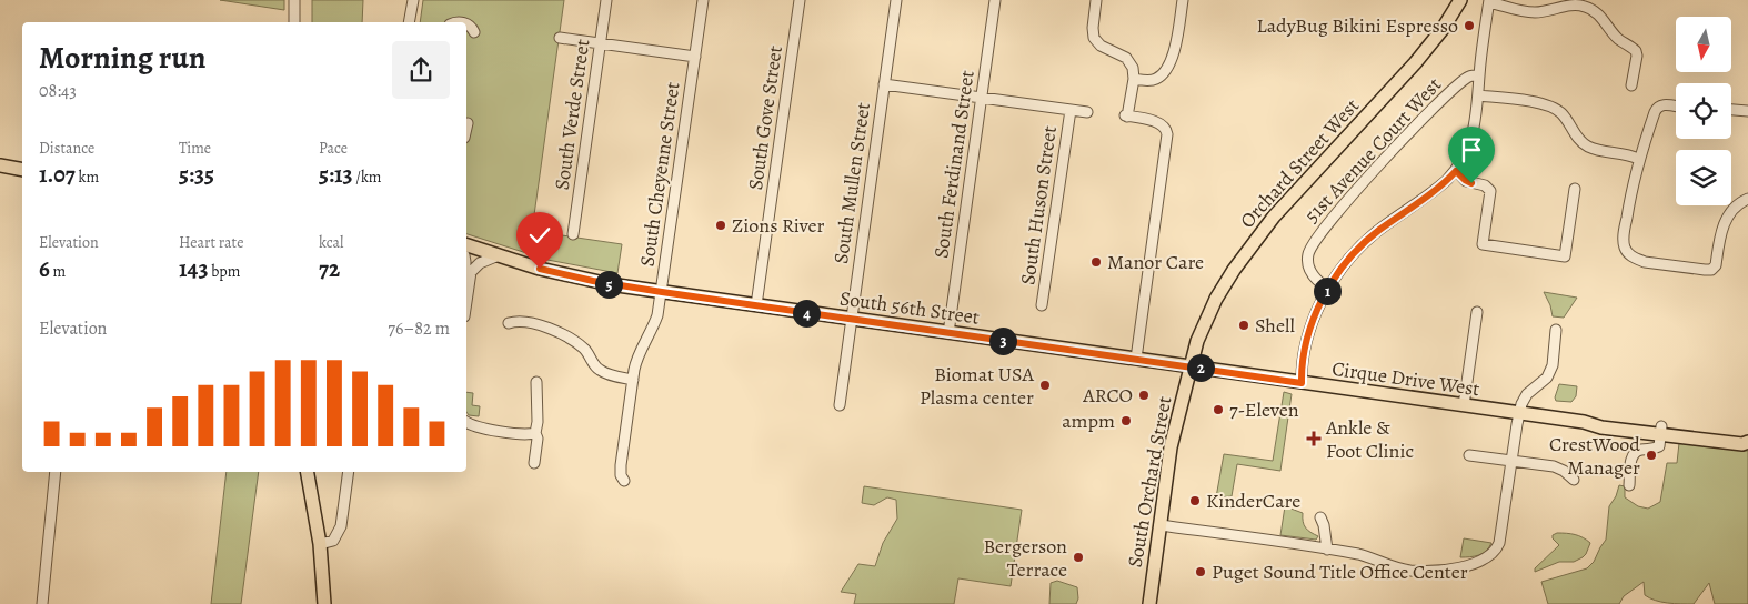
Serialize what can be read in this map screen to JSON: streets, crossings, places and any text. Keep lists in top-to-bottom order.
{
  "streets": {
    "main road": [
      "Orchard Street West",
      "South 56th Street",
      "Cirque Drive West",
      "South Orchard Street"
    ],
    "street": [
      "South Verde Street",
      "South Gove Street",
      "51st Avenue Court West",
      "South Ferdinand Street",
      "South Cheyenne Street",
      "South Mullen Street",
      "South Huson Street"
    ]
  },
  "crossings": [
    ["South Gove Street", "South 56th Street"],
    ["Orchard Street West", "South 56th Street"],
    ["Orchard Street West", "Cirque Drive West"],
    ["Orchard Street West", "South Orchard Street"],
    ["South Ferdinand Street", "South 56th Street"],
    ["South Cheyenne Street", "South 56th Street"],
    ["South Mullen Street", "South 56th Street"],
    ["South 56th Street", "Cirque Drive West"],
    ["South 56th Street", "South Orchard Street"],
    ["Cirque Drive West", "South Orchard Street"]
  ],
  "places": {
    "other": [
      "LadyBug Bikini Espresso",
      "Zions River",
      "Manor Care",
      "Shell",
      "Biomat USA Plasma center",
      "ARCO",
      "7-Eleven",
      "ampm",
      "CrestWood Manager",
      "KinderCare",
      "Bergerson Terrace",
      "Puget Sound Title Office Center"
    ],
    "health": ["Ankle & Foot Clinic"]
  },
  "north": "bottom",
  "page": {
    "heading": ["Morning run", "08:43"],
    "stats": [
      ["Distance", "1.07 km"],
      ["Time", "5:35"],
      ["Pace", "5:13 /km"],
      ["Elevation", "6 m"],
      ["Heart rate", "143 bpm"],
      ["kcal", "72"]
    ],
    "pins": [
      "5",
      "1",
      "4",
      "3",
      "2"
    ],
    "chart": ["Elevation", "76–82 m"]
  }
}
